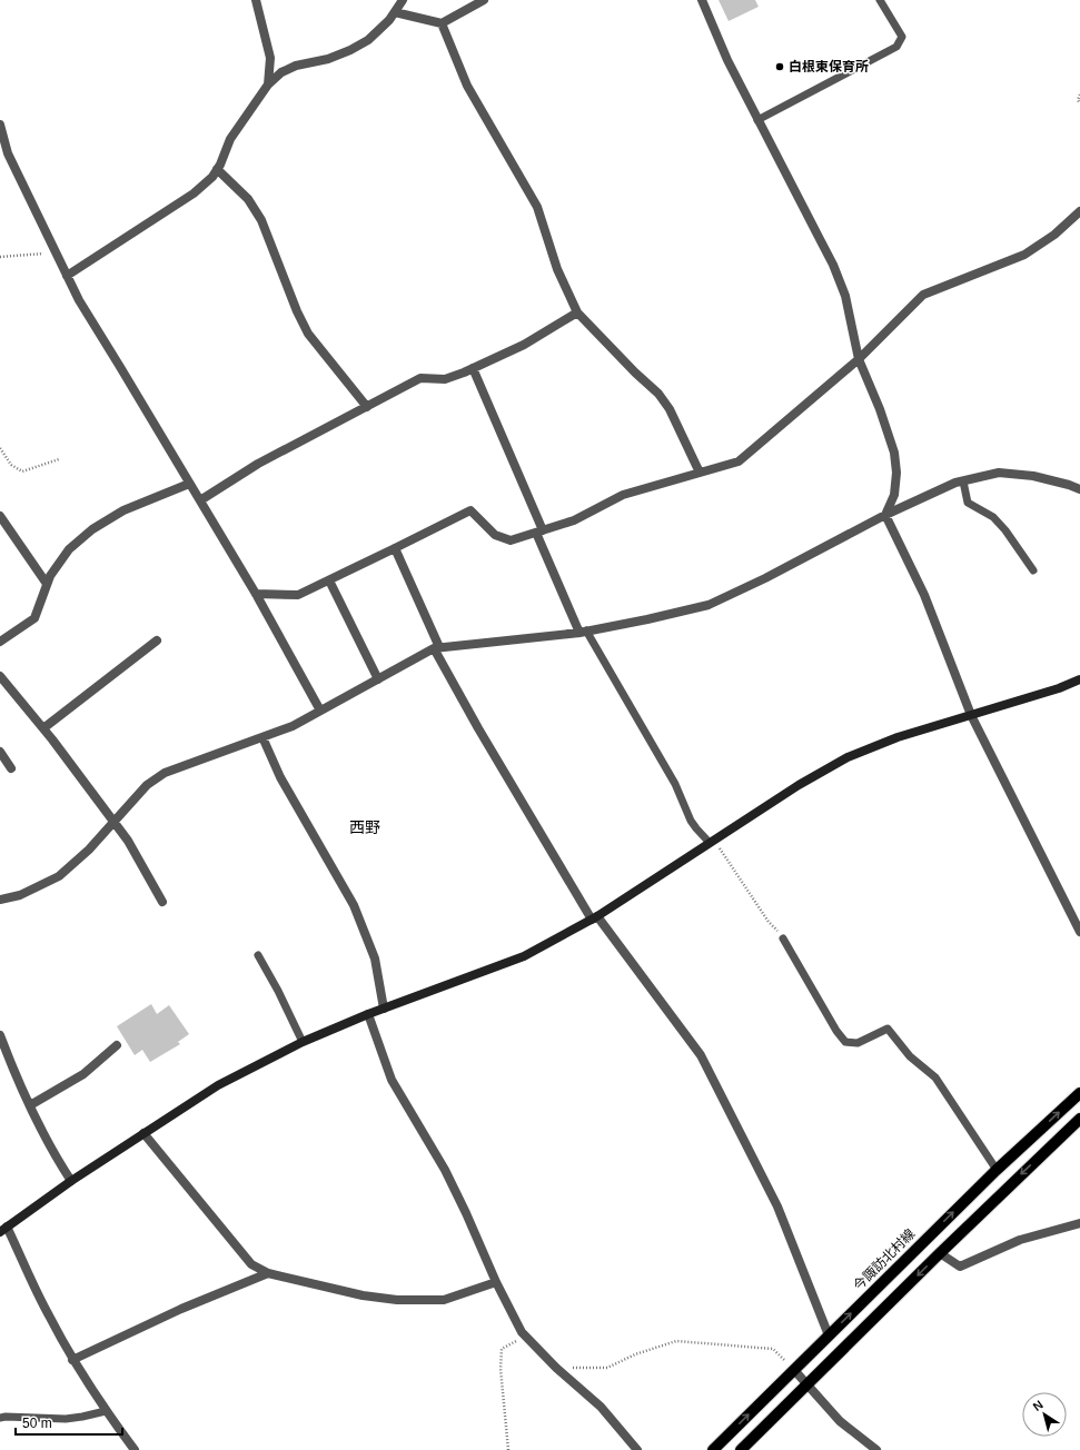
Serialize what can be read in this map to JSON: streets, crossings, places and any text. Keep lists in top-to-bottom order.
{
  "streets": {
    "main road": ["今諏訪北村線"]
  },
  "districts": ["西野"],
  "places": ["白根東保育所"],
  "scale_bar": "50 m",
  "north": "top left"
}
